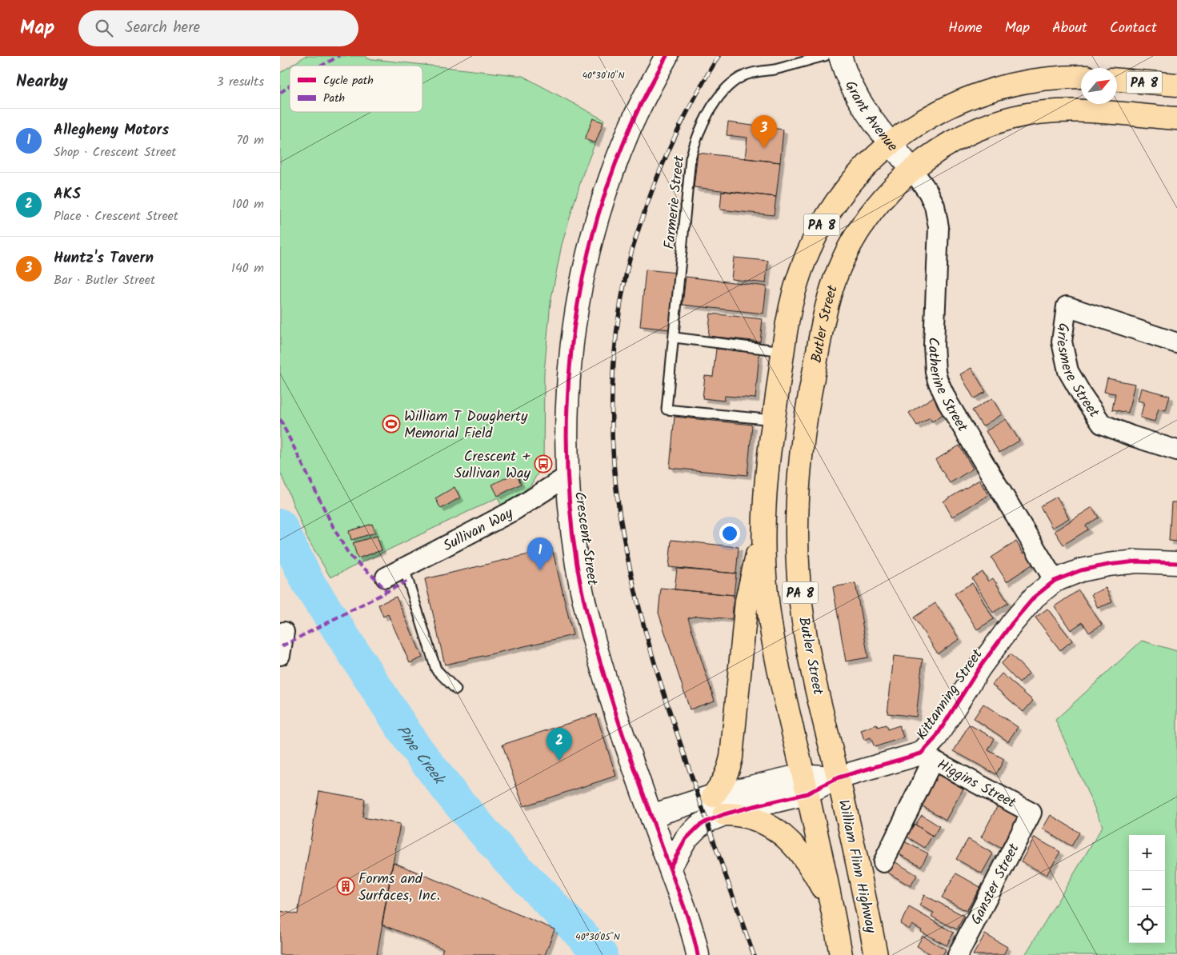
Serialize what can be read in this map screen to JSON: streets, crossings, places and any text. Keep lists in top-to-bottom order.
{
  "streets": {
    "highway": ["PA 8", "Butler Street", "William Flinn Highway"],
    "street": [
      "Grant Avenue",
      "Griesmere Street",
      "Catherine Street",
      "Sullivan Way",
      "Crescent Street",
      "Kittanning Street",
      "Higgins Street",
      "Ganster Street"
    ],
    "lane": ["Farmerie Street"]
  },
  "crossings": [
    ["PA 8", "Grant Avenue"],
    ["PA 8", "Farmerie Street"],
    ["PA 8", "Kittanning Street"],
    ["Grant Avenue", "Butler Street"],
    ["Grant Avenue", "Catherine Street"],
    ["Butler Street", "Catherine Street"],
    ["Butler Street", "Kittanning Street"],
    ["Butler Street", "William Flinn Highway"],
    ["Catherine Street", "Kittanning Street"],
    ["Sullivan Way", "Crescent Street"],
    ["Crescent Street", "Kittanning Street"],
    ["Kittanning Street", "Higgins Street"],
    ["Kittanning Street", "William Flinn Highway"],
    ["Higgins Street", "Ganster Street"]
  ],
  "water": ["Pine Creek"],
  "places": {
    "sports": ["William T Dougherty Memorial Field"],
    "bus stop": ["Crescent + Sullivan Way"],
    "building": ["Forms and Surfaces, Inc."]
  },
  "legend": ["Cycle path", "Path"],
  "north": "top right",
  "page": {
    "header": "Map",
    "search": "Search here",
    "nav": [
      "Home",
      "Map",
      "About",
      "Contact"
    ],
    "heading": ["Nearby", "3 results"],
    "list": [
      {
        "mark": "1",
        "name": "Allegheny Motors",
        "note": "Shop · Crescent Street",
        "value": "70 m"
      },
      {
        "mark": "2",
        "name": "AKS",
        "note": "Place · Crescent Street",
        "value": "100 m"
      },
      {
        "mark": "3",
        "name": "Huntz's Tavern",
        "note": "Bar · Butler Street",
        "value": "140 m"
      }
    ],
    "pins": ["3", "1", "2"],
    "map_buttons": ["+", "−"]
  },
  "coordinates": ["40°30'10\"N", "40°30'05\"N"]
}
